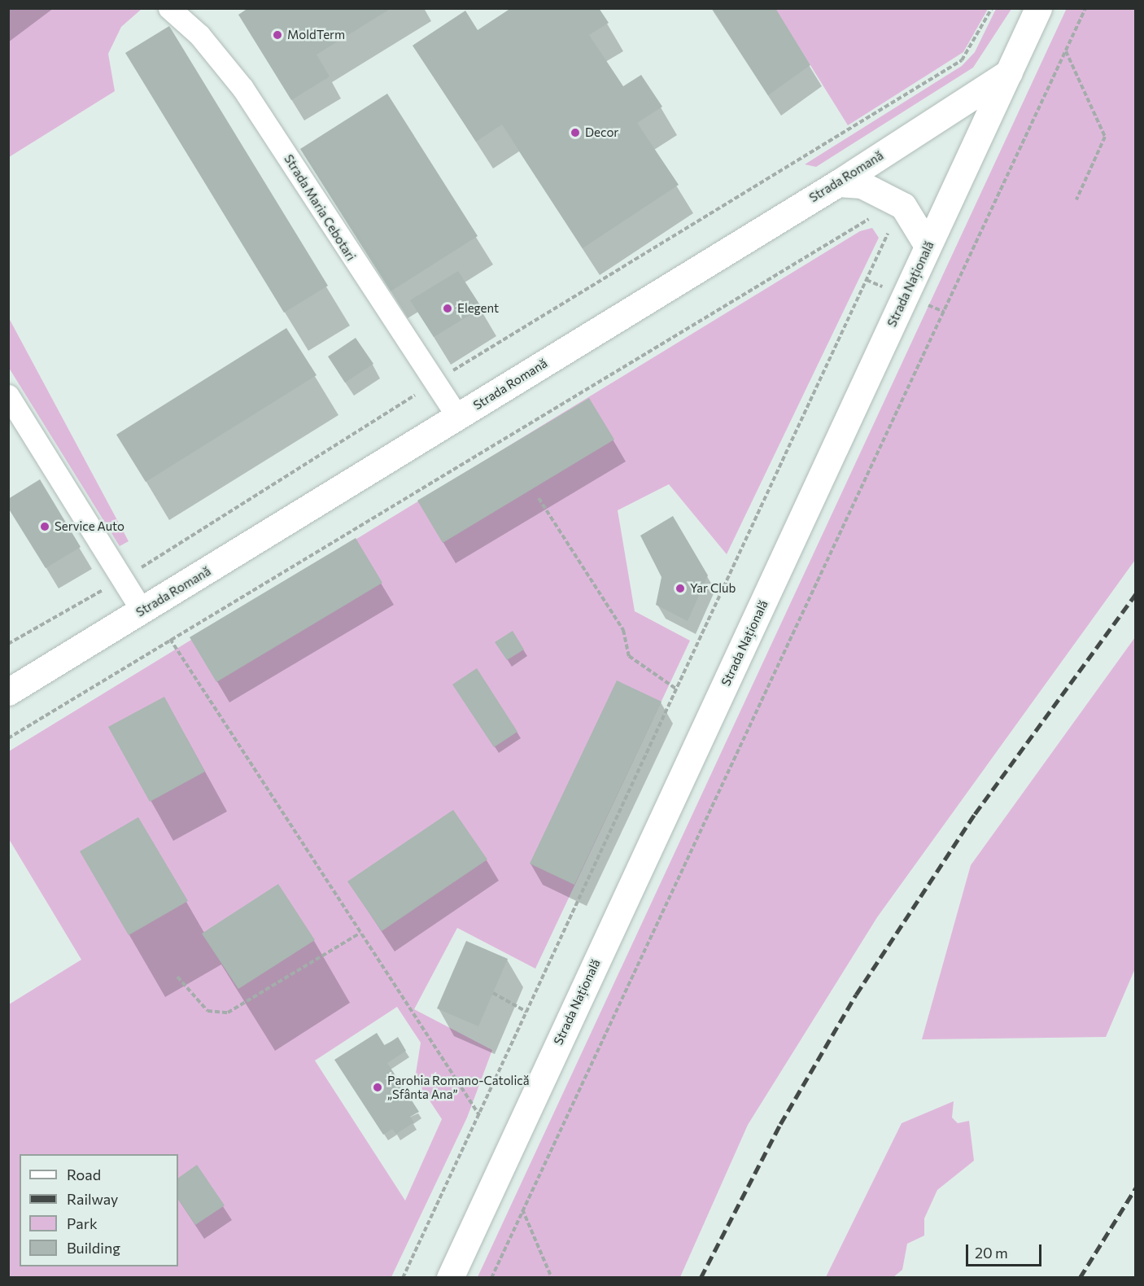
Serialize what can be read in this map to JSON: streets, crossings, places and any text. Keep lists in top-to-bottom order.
{
  "streets": {
    "main road": ["Strada Romană", "Strada Națională"],
    "street": ["Strada Maria Cebotari"]
  },
  "crossings": [
    ["Strada Romană", "Strada Maria Cebotari"],
    ["Strada Romană", "Strada Națională"]
  ],
  "places": [
    "MoldTerm",
    "Decor",
    "Elegent",
    "Service Auto",
    "Yar Club",
    "Parohia Romano-Catolică „Sfânta Ana”"
  ],
  "legend": [
    "Road",
    "Railway",
    "Park",
    "Building"
  ],
  "scale_bar": "20 m"
}
